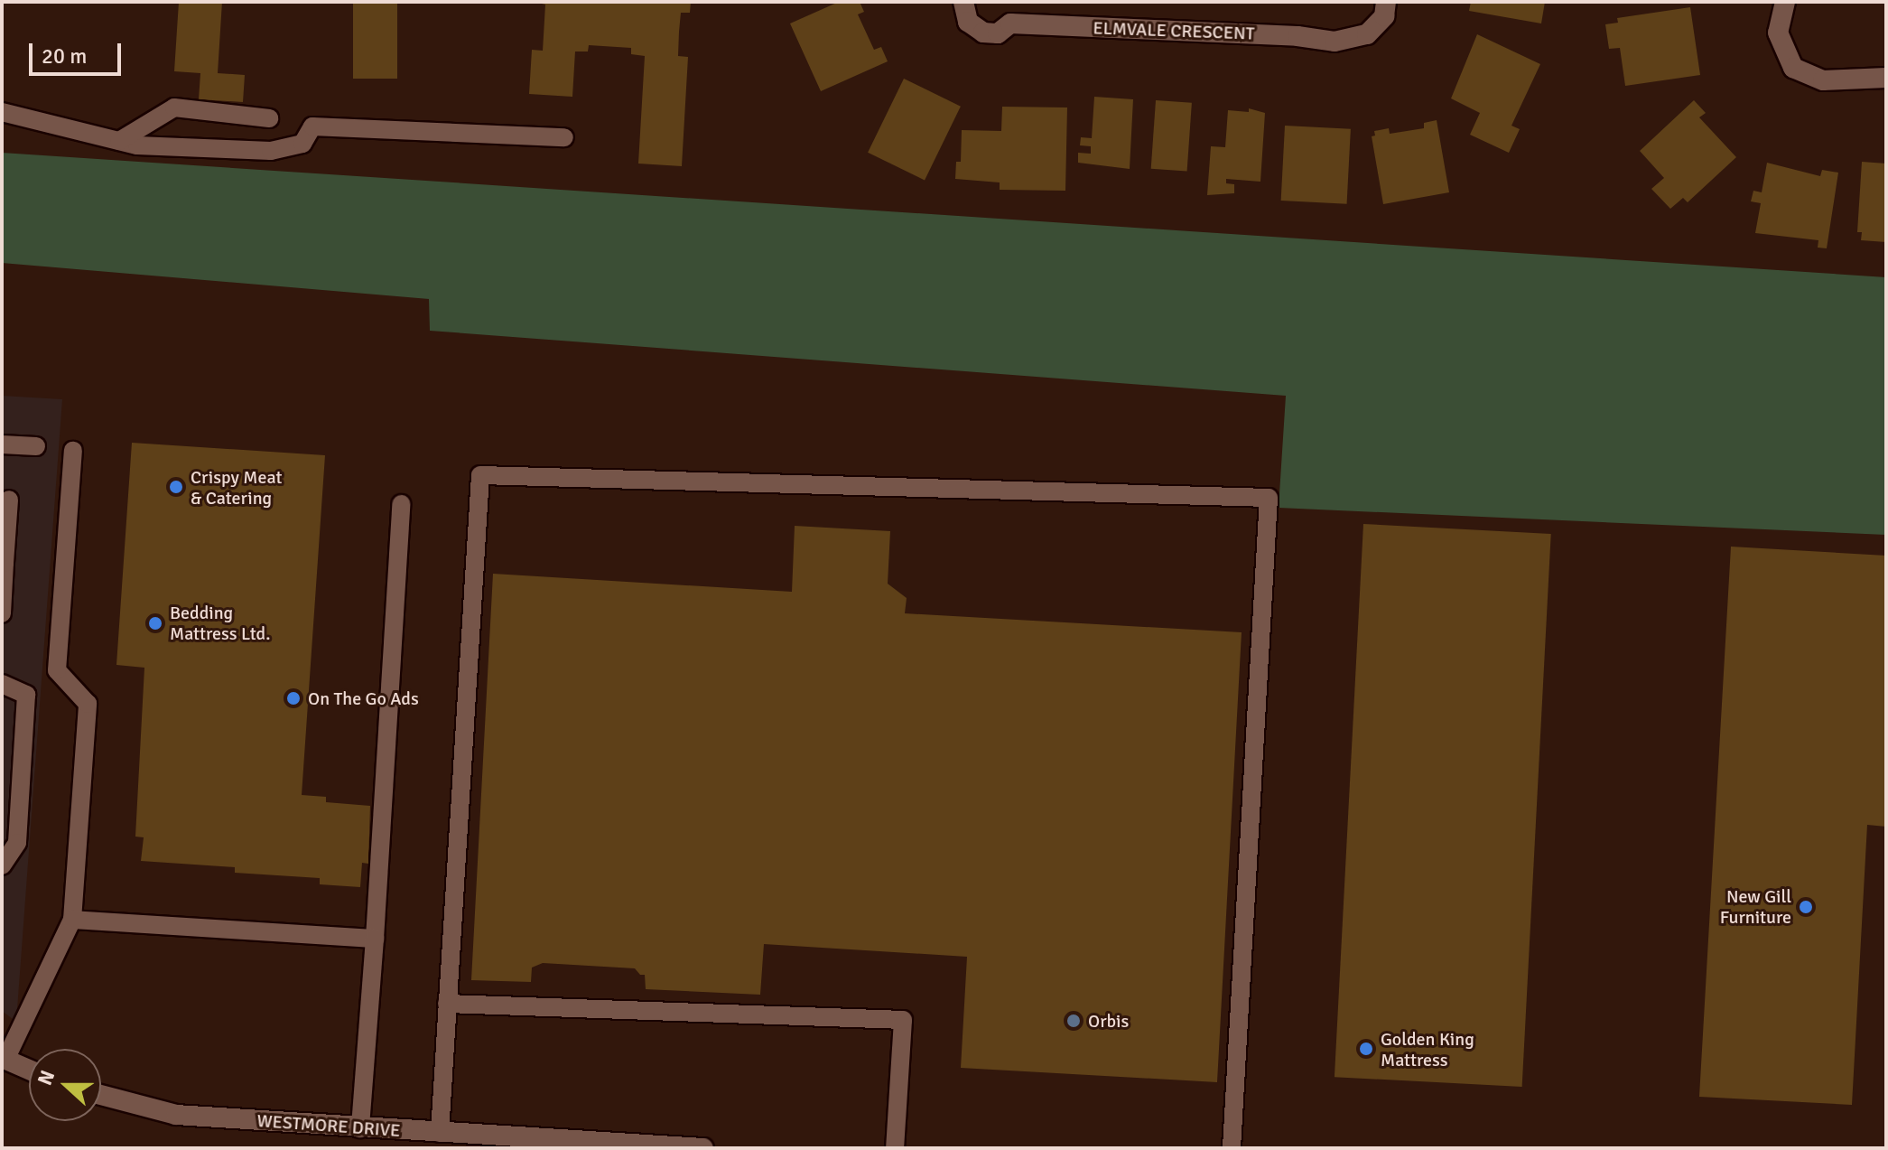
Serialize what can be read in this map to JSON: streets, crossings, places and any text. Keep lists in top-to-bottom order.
{
  "streets": {
    "street": ["ELMVALE CRESCENT", "WESTMORE DRIVE"]
  },
  "places": [
    "Crispy Meat & Catering",
    "Bedding Mattress Ltd.",
    "On The Go Ads",
    "New Gill Furniture",
    "Orbis",
    "Golden King Mattress"
  ],
  "scale_bar": "20 m",
  "north": "left"
}
